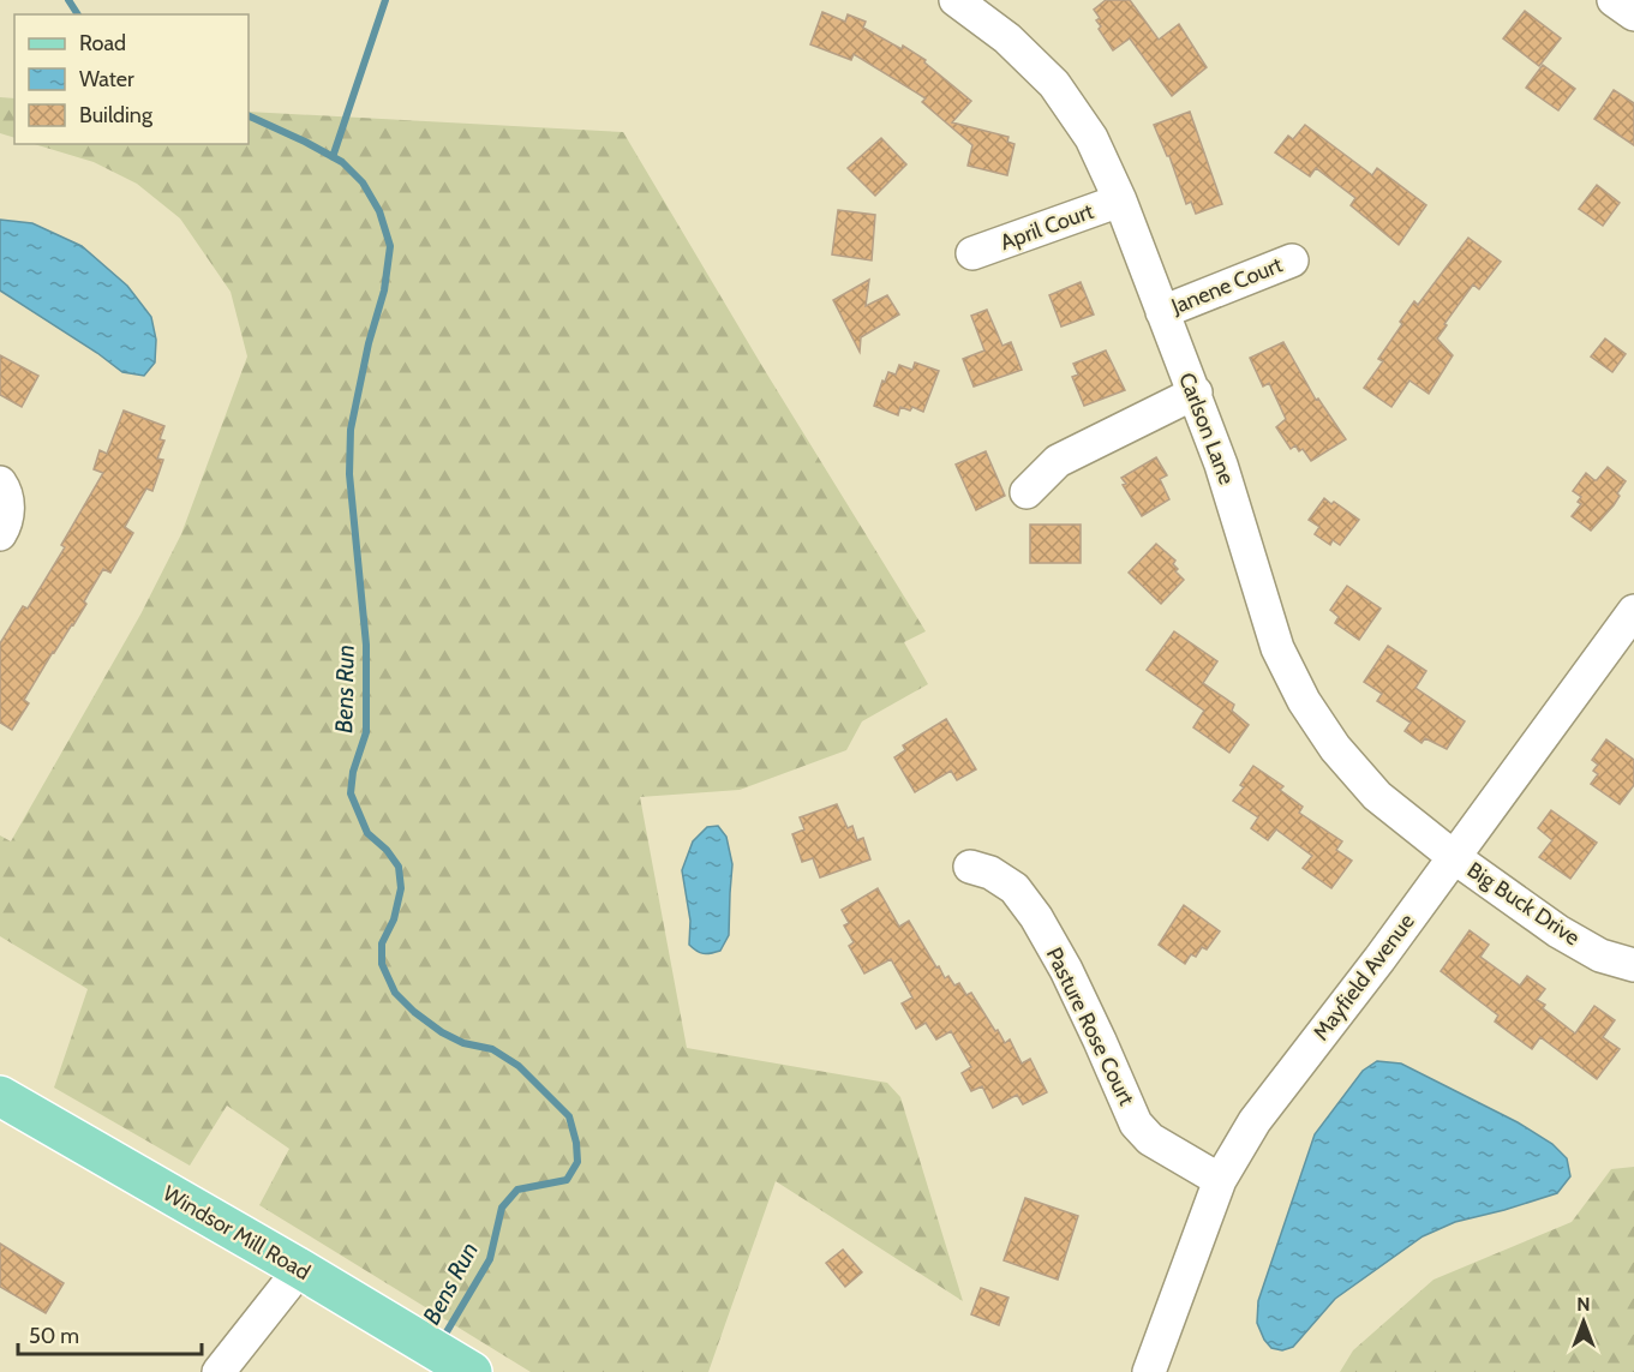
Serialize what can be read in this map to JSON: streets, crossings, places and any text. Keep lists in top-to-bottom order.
{
  "streets": {
    "main road": ["Windsor Mill Road"],
    "street": [
      "April Court",
      "Janene Court",
      "Carlson Lane",
      "Big Buck Drive",
      "Mayfield Avenue",
      "Pasture Rose Court"
    ]
  },
  "crossings": [
    ["April Court", "Carlson Lane"],
    ["Janene Court", "Carlson Lane"],
    ["Carlson Lane", "Big Buck Drive"],
    ["Carlson Lane", "Mayfield Avenue"],
    ["Big Buck Drive", "Mayfield Avenue"],
    ["Mayfield Avenue", "Pasture Rose Court"]
  ],
  "water": ["Bens Run"],
  "legend": ["Road", "Water", "Building"],
  "scale_bar": "50 m",
  "north": "top"
}
